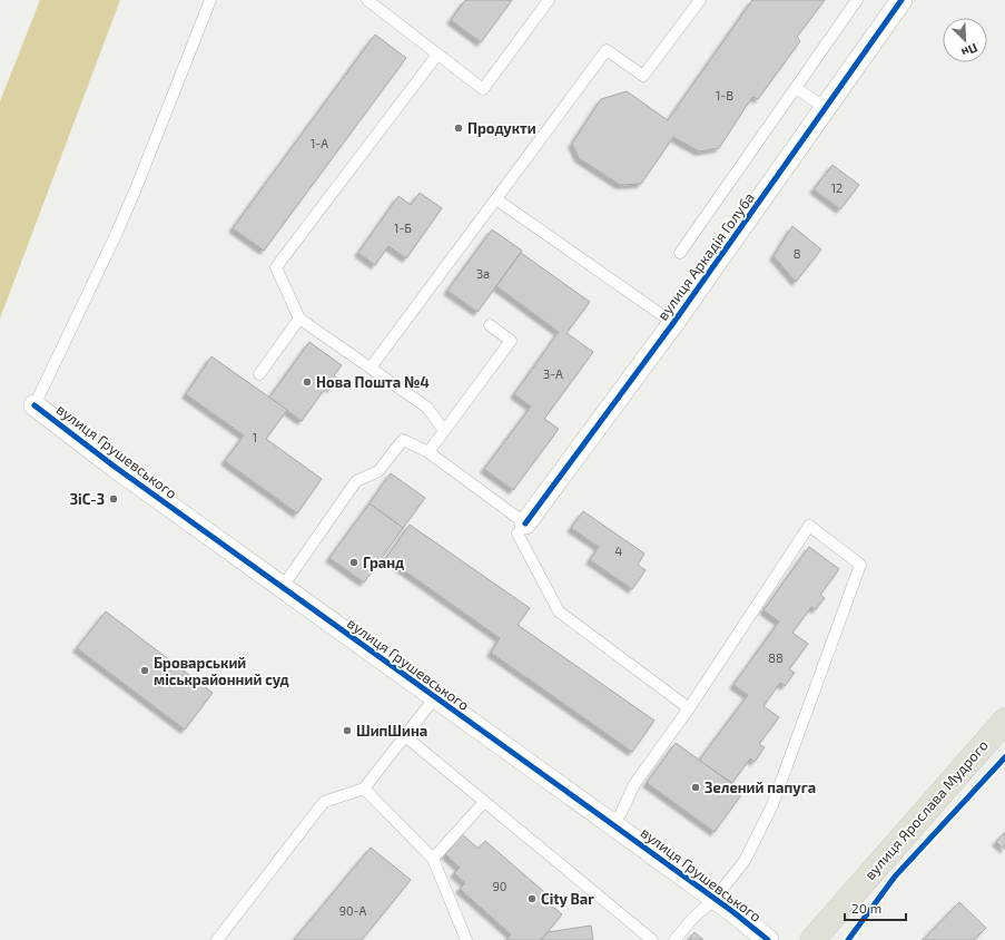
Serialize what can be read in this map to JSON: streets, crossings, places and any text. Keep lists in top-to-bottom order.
{
  "streets": {
    "main road": ["вулиця Ярослава Мудрого"],
    "street": ["вулиця Аркадія Голуба", "вулиця Грушевського"]
  },
  "places": [
    "Продукти",
    "Нова Пошта №4",
    "ЗіС-3",
    "Гранд",
    "Броварський міськрайонний суд",
    "ШипШина",
    "Зелений папуга",
    "City Bar"
  ],
  "house_numbers": [
    "1-В",
    "1-А",
    "12",
    "1-Б",
    "8",
    "3а",
    "3-А",
    "1",
    "4",
    "88",
    "90",
    "90-А"
  ],
  "scale_bar": "20 m",
  "north": "bottom right"
}
